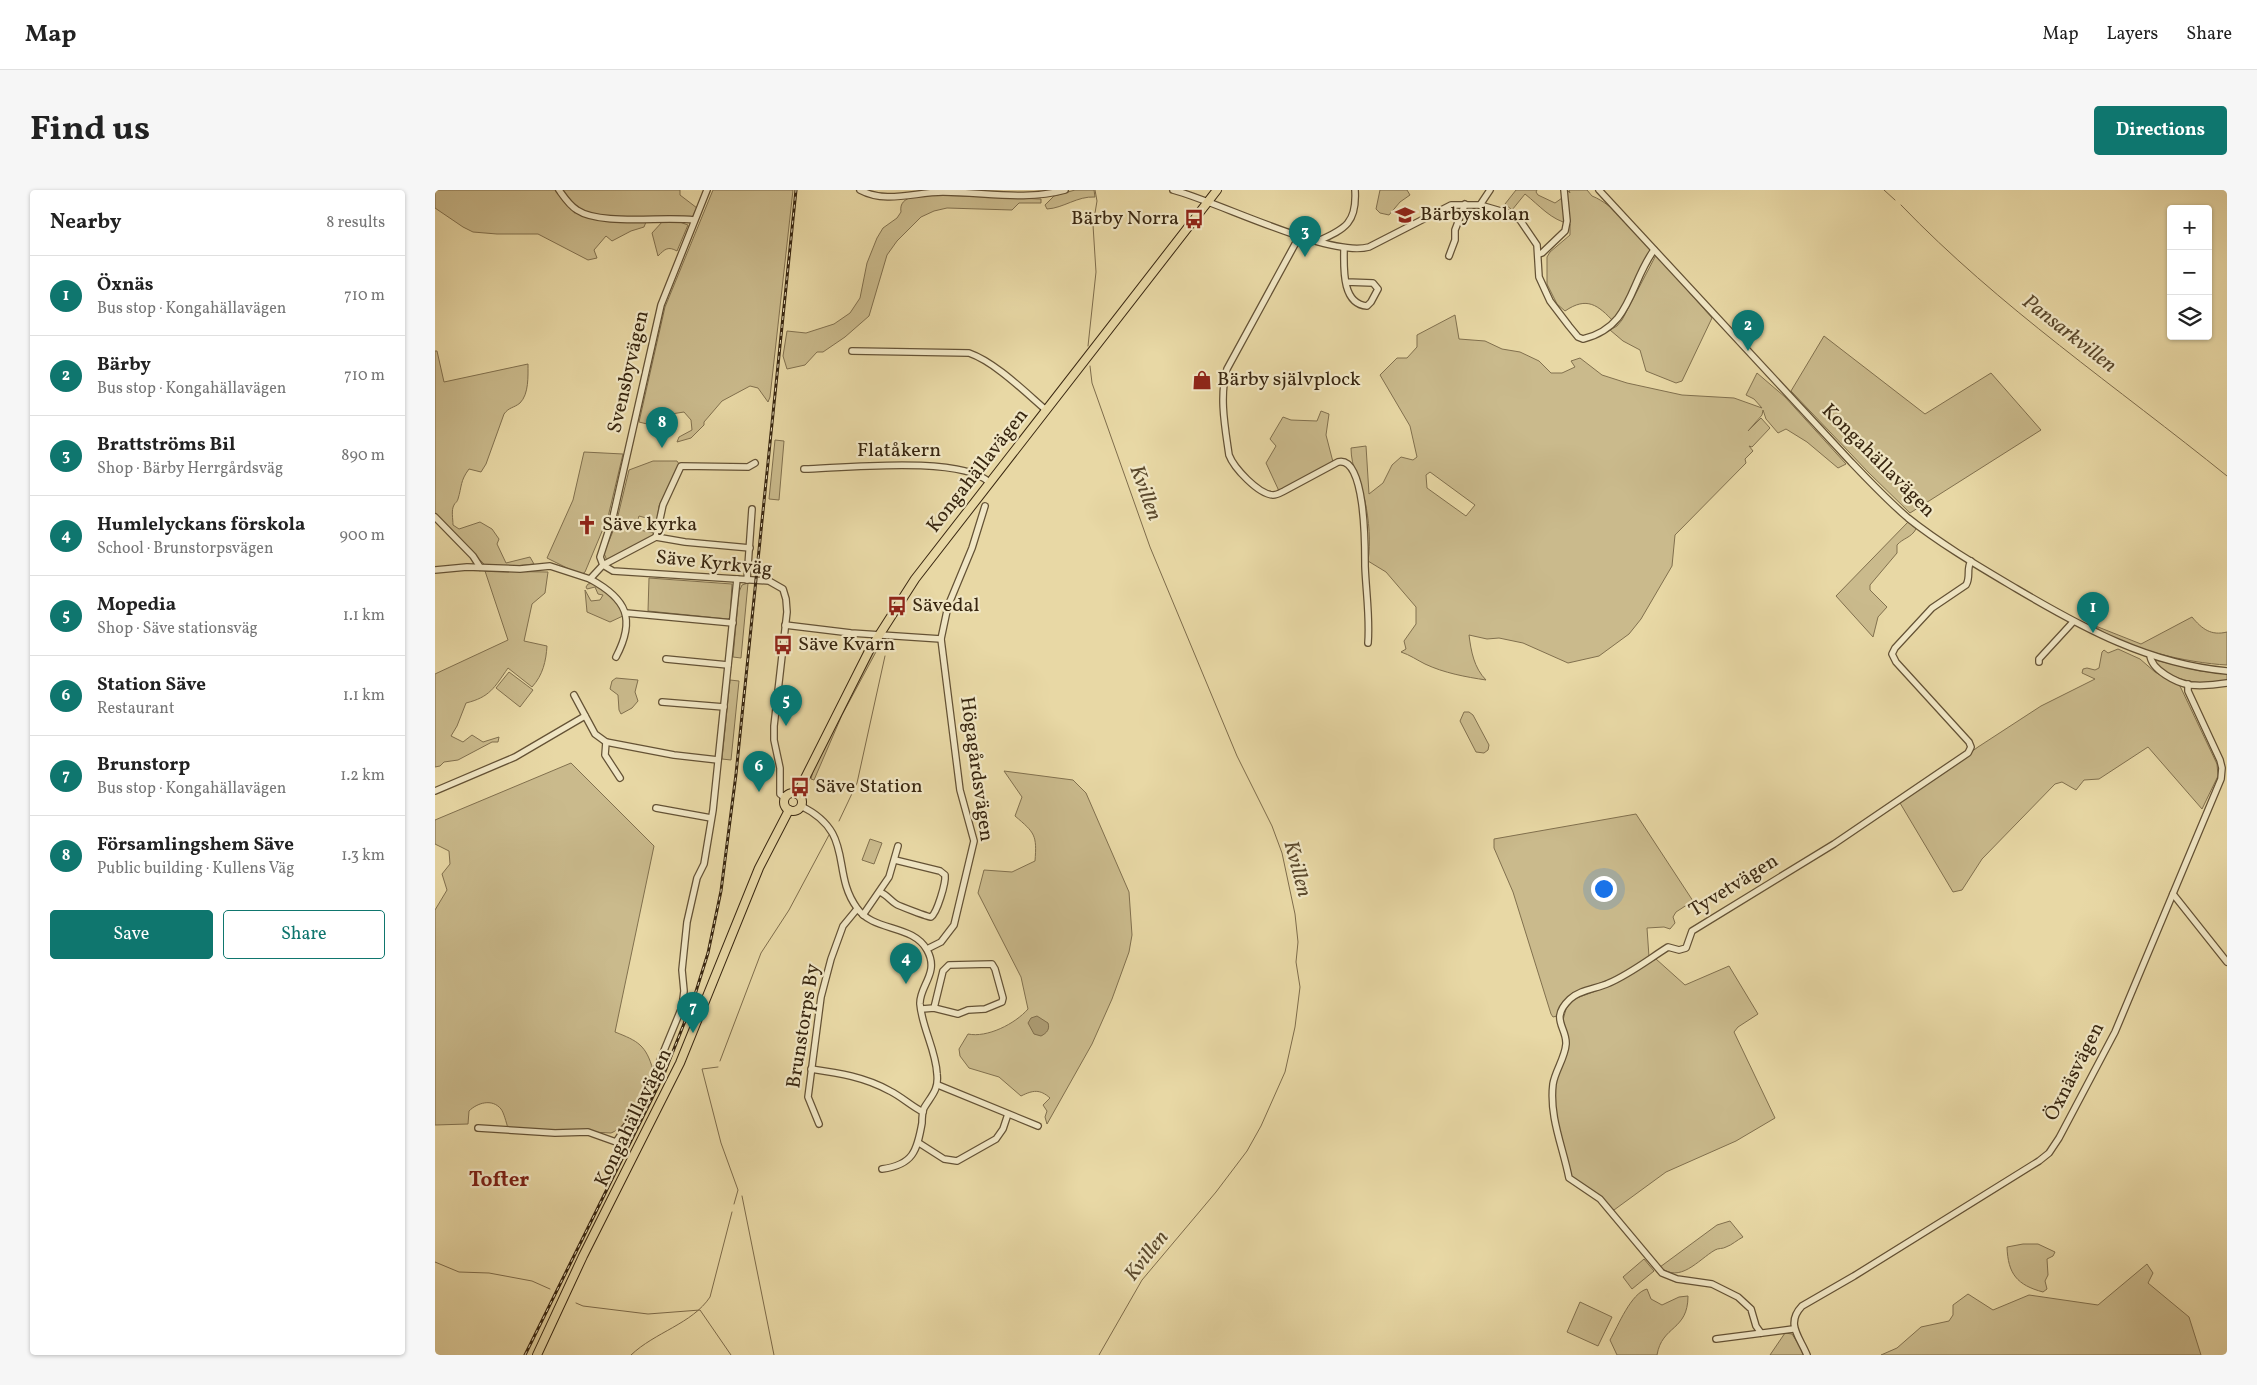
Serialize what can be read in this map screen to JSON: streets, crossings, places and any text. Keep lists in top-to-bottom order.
{
  "streets": {
    "main road": ["Kongahällavägen"],
    "street": [
      "Svensbyvägen",
      "Flatåkern",
      "Säve Kyrkväg",
      "Högagårdsvägen",
      "Tyvetvägen",
      "Brunstorps By",
      "Öxnäsvägen"
    ]
  },
  "crossings": [
    ["Svensbyvägen", "Säve Kyrkväg"],
    ["Flatåkern", "Kongahällavägen"],
    ["Kongahällavägen", "Tyvetvägen"]
  ],
  "districts": ["Tofter"],
  "water": ["Pansarkvillen", "Kvillen"],
  "places": {
    "school or university": ["Bärbyskolan"],
    "bus stop": [
      "Bärby Norra",
      "Sävedal",
      "Säve Kvarn",
      "Säve Station"
    ],
    "shop": ["Bärby självplock"],
    "church": ["Säve kyrka"]
  },
  "page": {
    "header": "Map",
    "nav": ["Map", "Layers", "Share"],
    "title": "Find us",
    "buttons": [
      "Directions",
      ["Save", "Share"]
    ],
    "heading": ["Nearby", "8 results"],
    "map_buttons": ["+", "−"],
    "pins": [
      "3",
      "2",
      "8",
      "1",
      "5",
      "6",
      "4",
      "7"
    ],
    "list": [
      {
        "mark": "1",
        "name": "Öxnäs",
        "note": "Bus stop · Kongahällavägen",
        "value": "710 m"
      },
      {
        "mark": "2",
        "name": "Bärby",
        "note": "Bus stop · Kongahällavägen",
        "value": "710 m"
      },
      {
        "mark": "3",
        "name": "Brattströms Bil",
        "note": "Shop · Bärby Herrgårdsväg",
        "value": "890 m"
      },
      {
        "mark": "4",
        "name": "Humlelyckans förskola",
        "note": "School · Brunstorpsvägen",
        "value": "900 m"
      },
      {
        "mark": "5",
        "name": "Mopedia",
        "note": "Shop · Säve stationsväg",
        "value": "1.1 km"
      },
      {
        "mark": "6",
        "name": "Station Säve",
        "note": "Restaurant",
        "value": "1.1 km"
      },
      {
        "mark": "7",
        "name": "Brunstorp",
        "note": "Bus stop · Kongahällavägen",
        "value": "1.2 km"
      },
      {
        "mark": "8",
        "name": "Församlingshem Säve",
        "note": "Public building · Kullens Väg",
        "value": "1.3 km"
      }
    ]
  }
}
